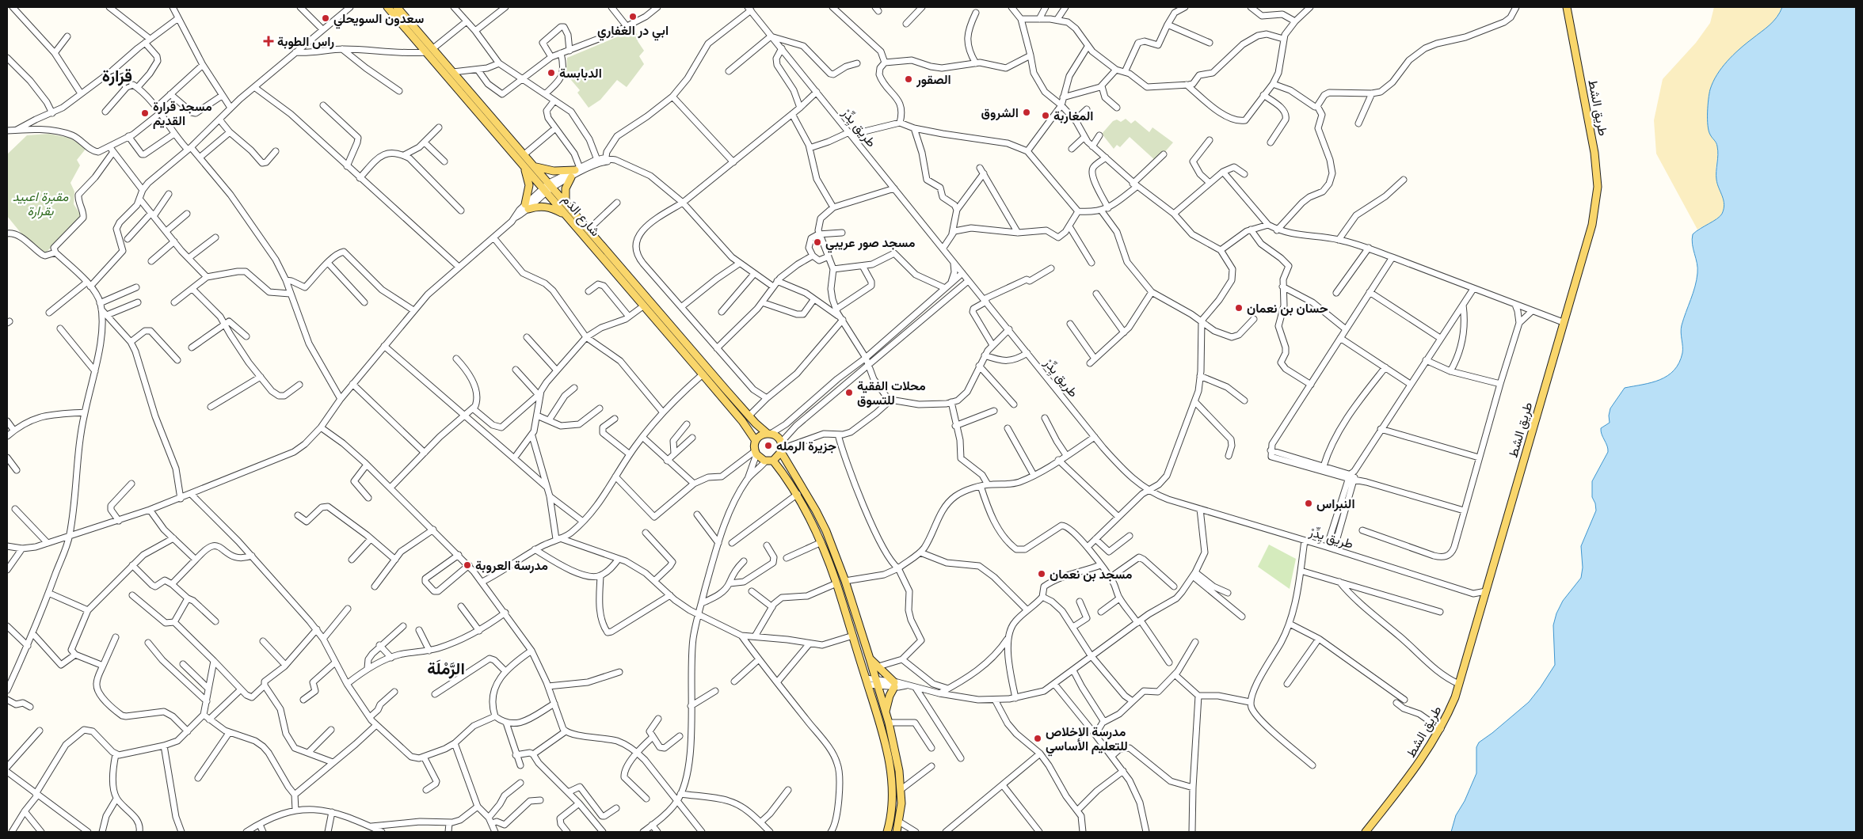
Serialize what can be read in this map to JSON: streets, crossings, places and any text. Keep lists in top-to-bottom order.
{
  "streets": {
    "main road": ["طريق الشط", "شارع الدَم"],
    "street": ["طريق يِدِّرْ"]
  },
  "crossings": [
    ["طريق الشط", "طريق يِدِّرْ"]
  ],
  "districts": ["قِرَارَة", "الرَّمْلَة"],
  "parks": ["مقبرة اعبيد بقرارة"],
  "places": {
    "other": [
      "ابي در الغفاري",
      "سعدون السويحلي",
      "الدبابسة",
      "الصقور",
      "الشروق",
      "مسجد قرارة القديم",
      "المغاربة",
      "مسجد صور عريبي",
      "حسان بن نعمان",
      "محلات الفقية للتسوق",
      "جزيرة الرمله",
      "النبراس",
      "مدرسة العروبة",
      "مسجد بن نعمان",
      "مدرسة الإخلاص للتعليم الأساسي"
    ],
    "health": ["راس الطوبة"]
  }
}
